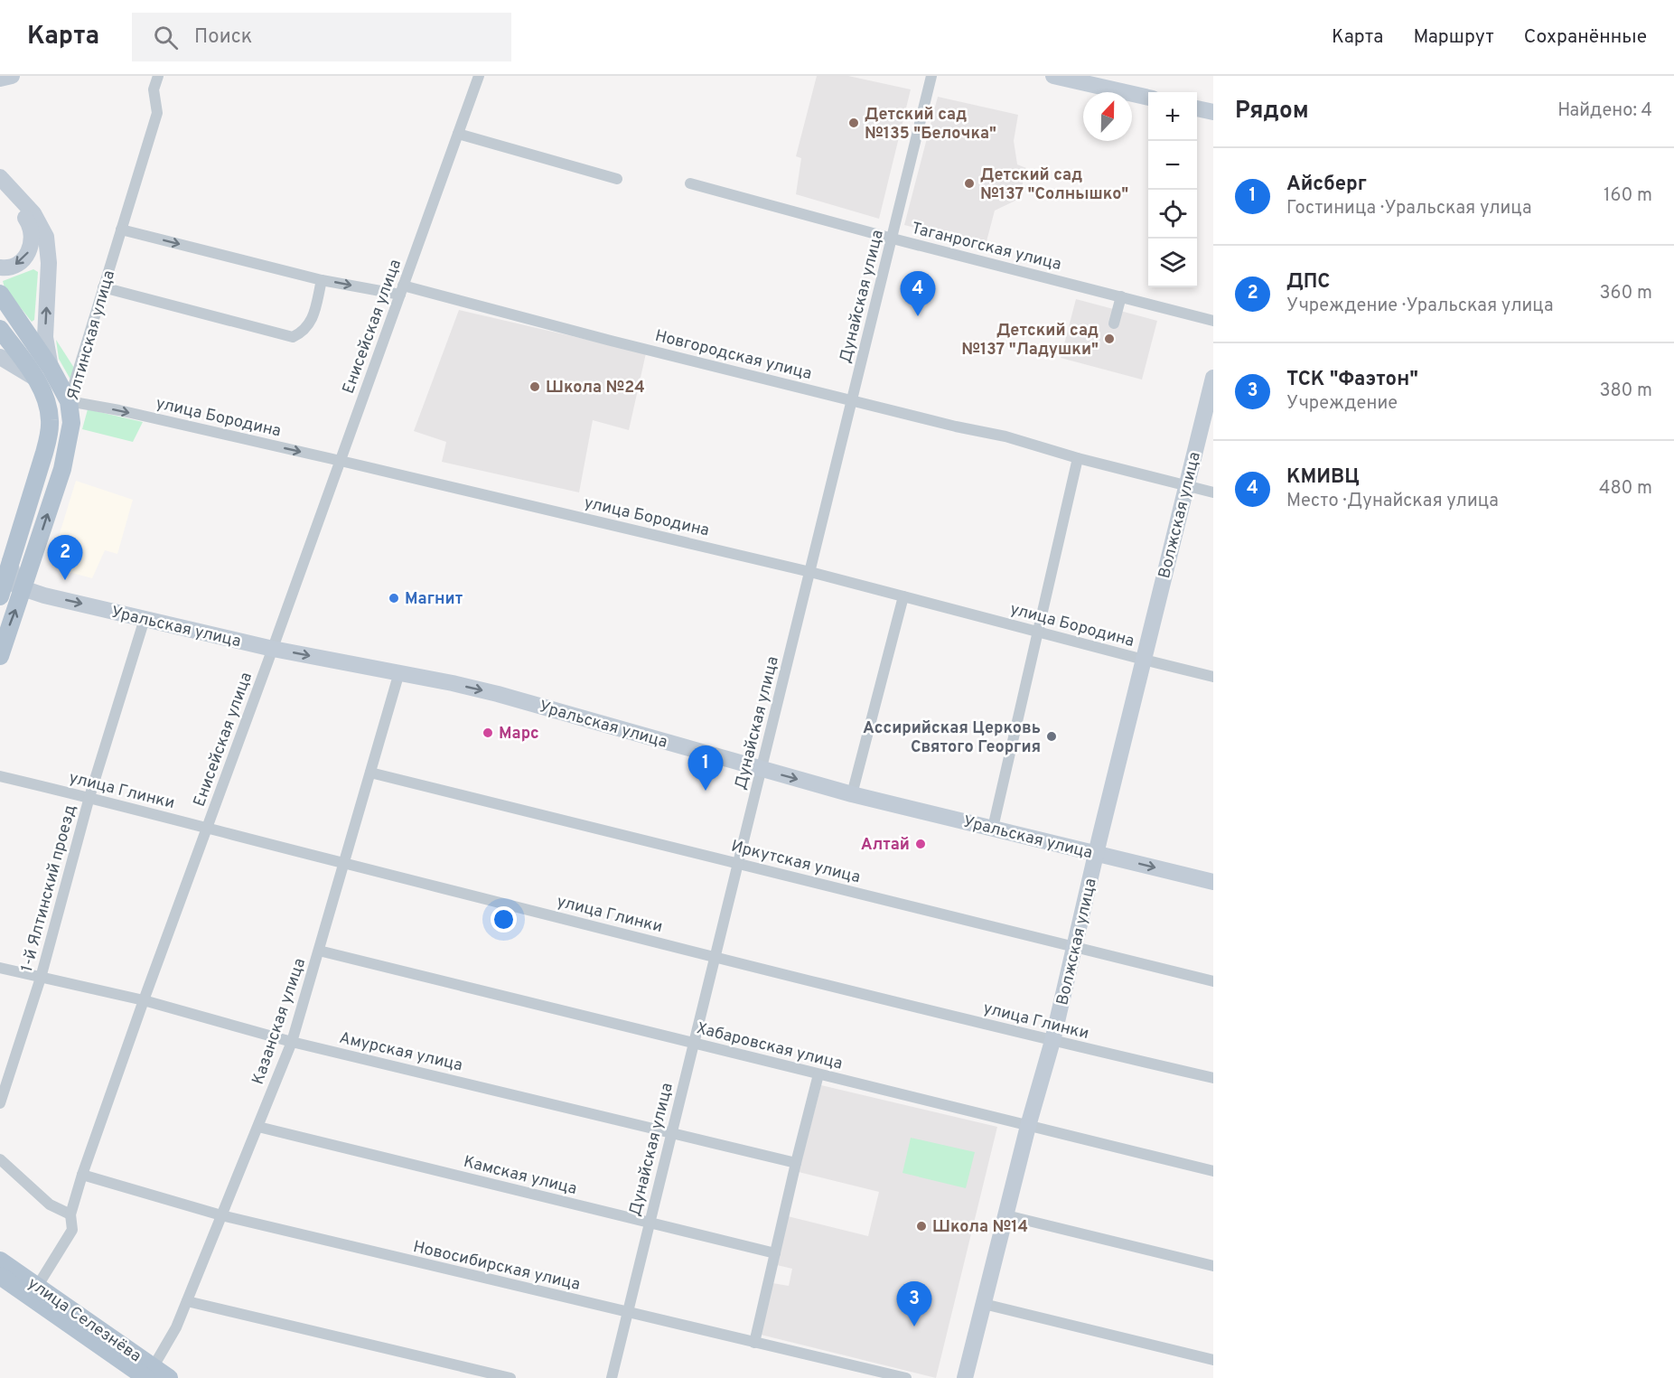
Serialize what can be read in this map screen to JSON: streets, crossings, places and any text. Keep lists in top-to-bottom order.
{
  "streets": {
    "main road": [
      "Ялтинская улица",
      "Волжская улица",
      "Уральская улица",
      "улица Селезнёва"
    ],
    "street": [
      "Таганрогская улица",
      "Дунайская улица",
      "Енисейская улица",
      "Новгородская улица",
      "улица Бородина",
      "улица Глинки",
      "Иркутская улица",
      "1-й Ялтинский проезд",
      "Казанская улица",
      "Хабаровская улица",
      "Амурская улица",
      "Камская улица",
      "Новосибирская улица"
    ]
  },
  "crossings": [
    ["Таганрогская улица", "Дунайская улица"],
    ["Дунайская улица", "Новгородская улица"],
    ["Дунайская улица", "улица Бородина"],
    ["Дунайская улица", "Уральская улица"],
    ["Дунайская улица", "улица Глинки"],
    ["Дунайская улица", "Иркутская улица"],
    ["Дунайская улица", "Хабаровская улица"],
    ["Дунайская улица", "Амурская улица"],
    ["Дунайская улица", "Камская улица"],
    ["Дунайская улица", "Новосибирская улица"],
    ["Енисейская улица", "Новгородская улица"],
    ["Енисейская улица", "улица Бородина"],
    ["Енисейская улица", "Уральская улица"],
    ["Енисейская улица", "улица Глинки"],
    ["Енисейская улица", "Амурская улица"],
    ["Енисейская улица", "Новосибирская улица"],
    ["Енисейская улица", "улица Селезнёва"],
    ["Ялтинская улица", "Новгородская улица"],
    ["Ялтинская улица", "улица Бородина"],
    ["Ялтинская улица", "Уральская улица"],
    ["Новгородская улица", "Волжская улица"],
    ["улица Бородина", "Волжская улица"],
    ["Волжская улица", "Уральская улица"],
    ["Волжская улица", "улица Глинки"],
    ["Волжская улица", "Иркутская улица"],
    ["Волжская улица", "Хабаровская улица"],
    ["Уральская улица", "1-й Ялтинский проезд"],
    ["Уральская улица", "Казанская улица"],
    ["улица Глинки", "1-й Ялтинский проезд"],
    ["улица Глинки", "Казанская улица"],
    ["Иркутская улица", "Казанская улица"],
    ["1-й Ялтинский проезд", "Амурская улица"],
    ["Казанская улица", "Хабаровская улица"],
    ["Казанская улица", "Амурская улица"],
    ["Казанская улица", "Камская улица"],
    ["Казанская улица", "Новосибирская улица"],
    ["Казанская улица", "улица Селезнёва"]
  ],
  "one_way": ["Ялтинская улица", "Уральская улица"],
  "places": [
    "Детский сад №135 \"Белочка\"",
    "Детский сад №137 \"Солнышко\"",
    "Детский сад №137 \"Ладушки\"",
    "Школа №24",
    "Магнит",
    "Марс",
    "Ассирийская Церковь Святого Георгия",
    "Алтай",
    "Школа №14"
  ],
  "north": "top",
  "page": {
    "header": "Карта",
    "search": "Поиск",
    "nav": ["Карта", "Маршрут", "Сохранённые"],
    "heading": ["Рядом", "Найдено: 4"],
    "map_buttons": ["+", "−"],
    "list": [
      {
        "mark": "1",
        "name": "Айсберг",
        "note": "Гостиница · Уральская улица",
        "value": "160 m"
      },
      {
        "mark": "2",
        "name": "ДПС",
        "note": "Учреждение · Уральская улица",
        "value": "360 m"
      },
      {
        "mark": "3",
        "name": "ТСК \"Фаэтон\"",
        "note": "Учреждение",
        "value": "380 m"
      },
      {
        "mark": "4",
        "name": "КМИВЦ",
        "note": "Место · Дунайская улица",
        "value": "480 m"
      }
    ],
    "pins": [
      "4",
      "2",
      "1",
      "3"
    ]
  }
}
